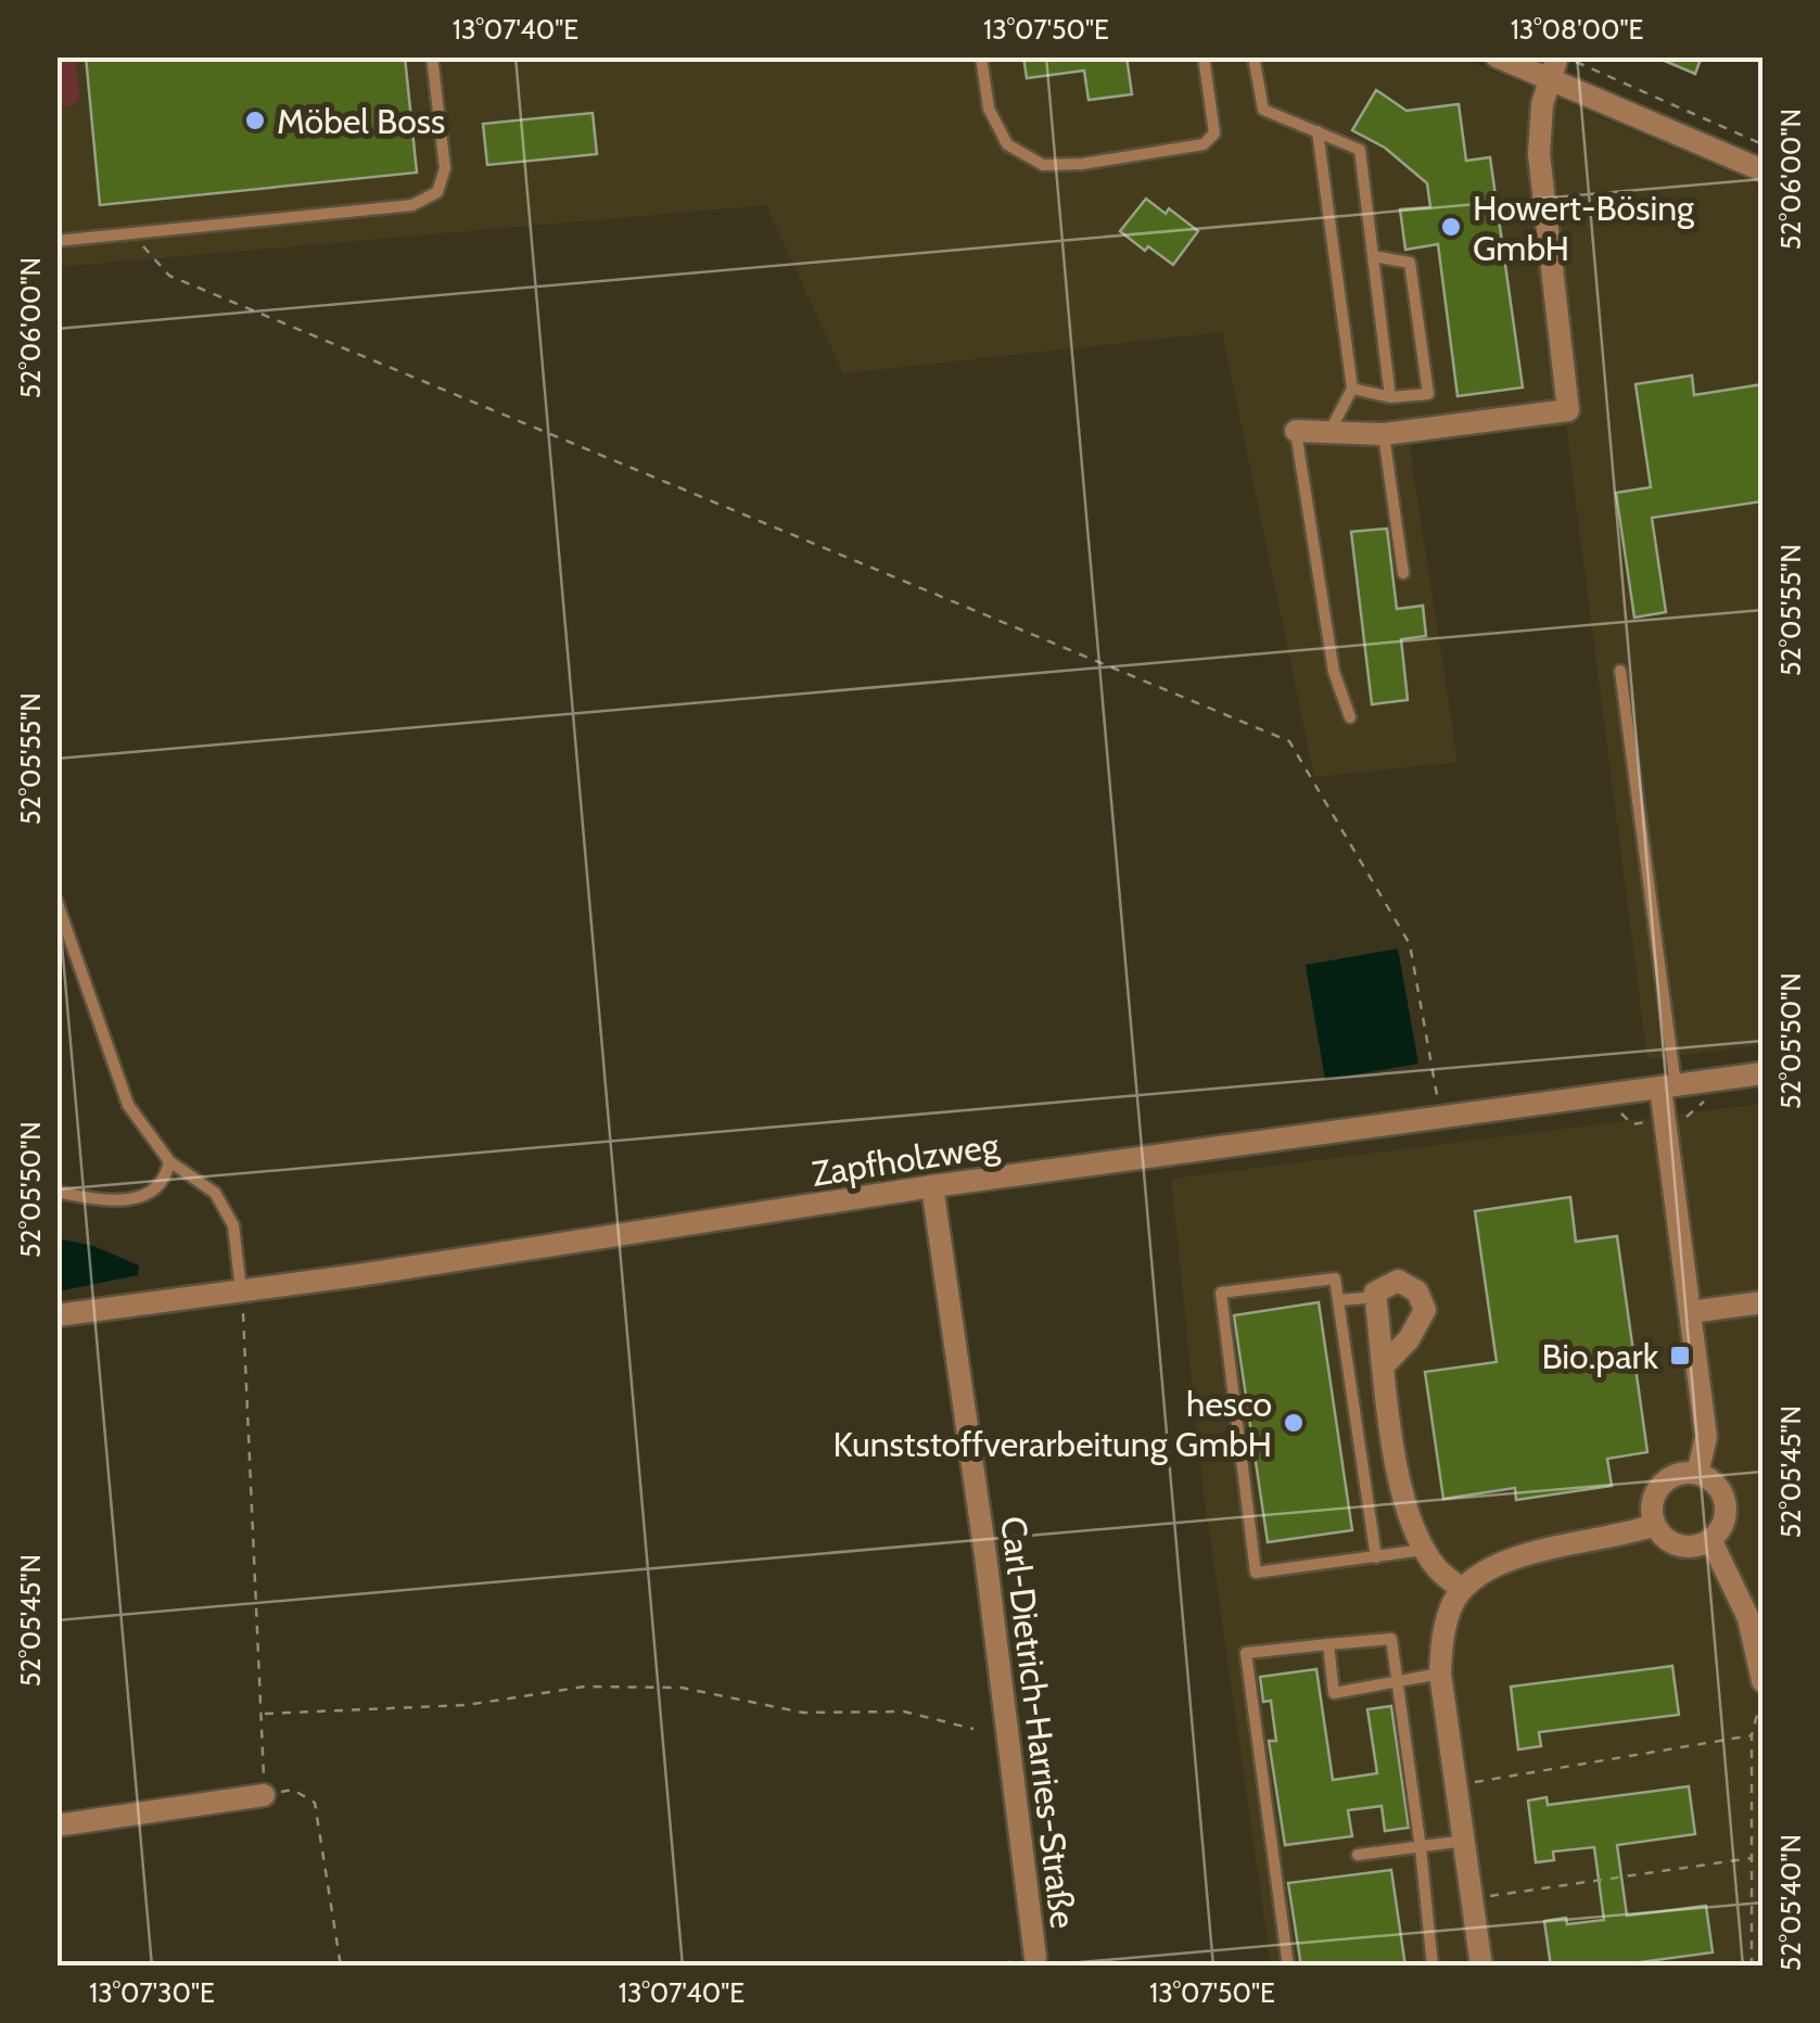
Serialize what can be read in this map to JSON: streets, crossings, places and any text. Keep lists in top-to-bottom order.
{
  "streets": {
    "street": ["Zapfholzweg", "Carl-Dietrich-Harries-Straße"]
  },
  "crossings": [
    ["Zapfholzweg", "Carl-Dietrich-Harries-Straße"]
  ],
  "places": {
    "other": ["Möbel Boss", "Howert-Bösing GmbH", "hesco Kunststoffverarbeitung GmbH"],
    "transit": ["Bio.park"]
  },
  "coordinates": [
    "13°07'40\"E",
    "13°07'50\"E",
    "13°08'00\"E",
    "52°06'00\"N",
    "52°05'55\"N",
    "52°05'50\"N",
    "52°05'45\"N",
    "52°05'40\"N",
    "13°07'30\"E"
  ]
}
